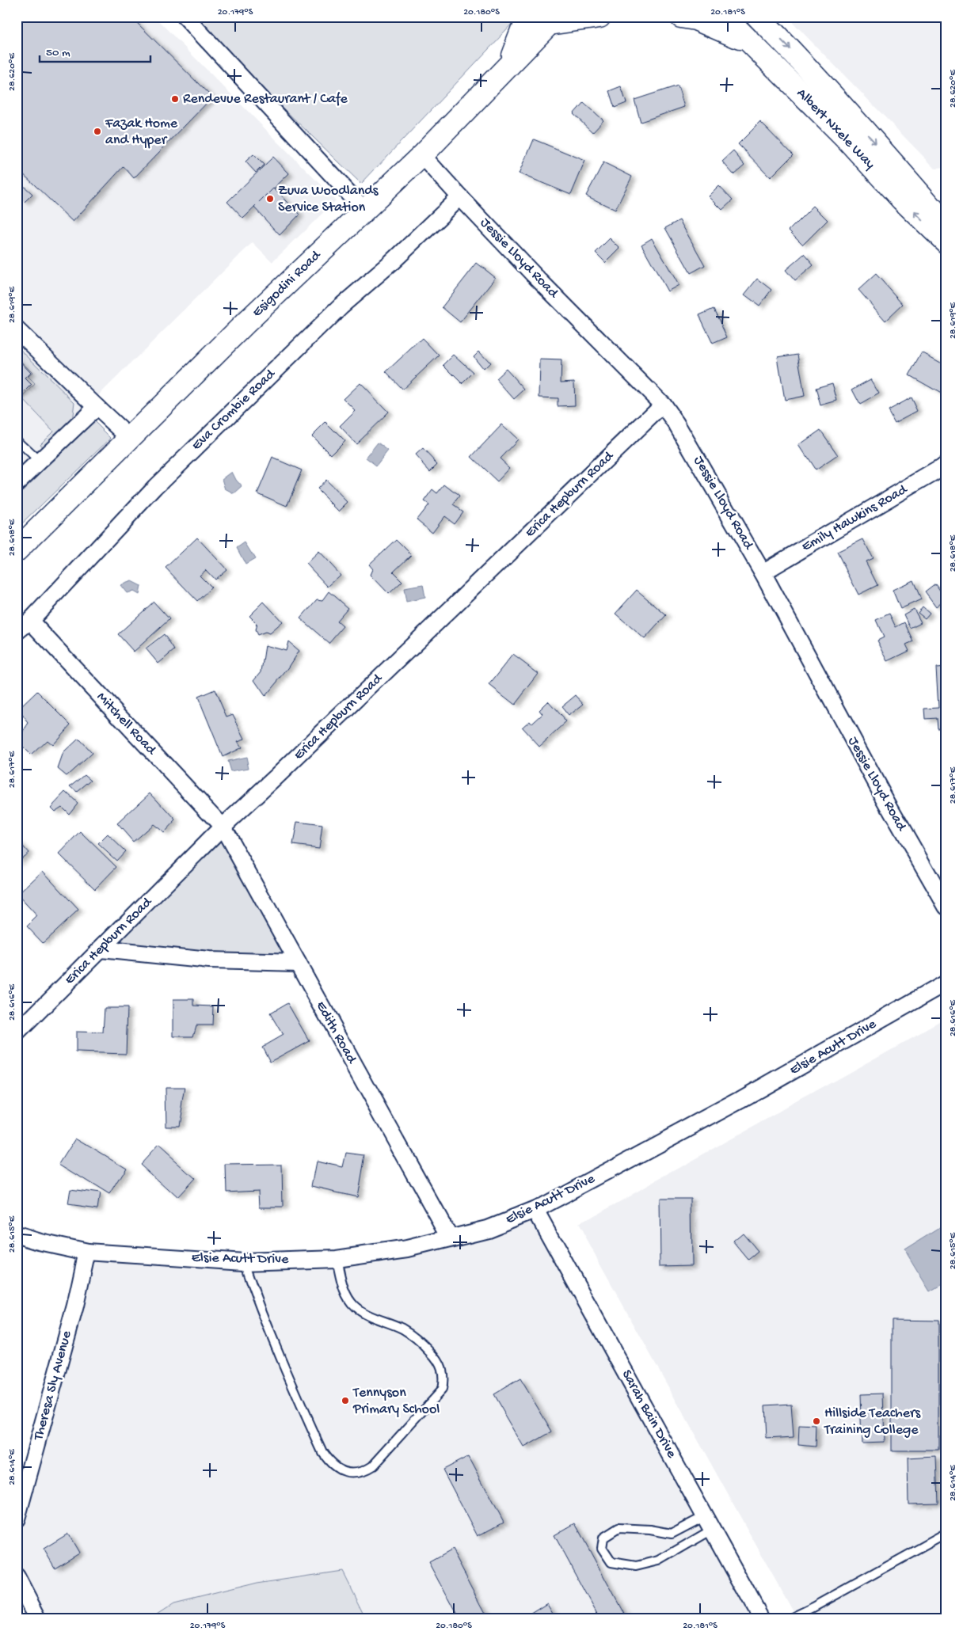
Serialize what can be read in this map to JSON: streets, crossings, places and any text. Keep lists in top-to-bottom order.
{
  "streets": {
    "main road": ["Albert Nxele Way", "Esigodini Road"],
    "street": [
      "Jessie Lloyd Road",
      "Eva Crombie Road",
      "Erica Hepburn Road",
      "Emily Hawkins Road",
      "Mitchell Road",
      "Edith Road",
      "Elsie Acutt Drive",
      "Theresa Sly Avenue",
      "Sarah Bain Drive"
    ]
  },
  "crossings": [
    ["Jessie Lloyd Road", "Esigodini Road"],
    ["Jessie Lloyd Road", "Eva Crombie Road"],
    ["Jessie Lloyd Road", "Erica Hepburn Road"],
    ["Jessie Lloyd Road", "Emily Hawkins Road"],
    ["Eva Crombie Road", "Mitchell Road"],
    ["Erica Hepburn Road", "Mitchell Road"],
    ["Erica Hepburn Road", "Edith Road"],
    ["Mitchell Road", "Edith Road"],
    ["Edith Road", "Elsie Acutt Drive"],
    ["Elsie Acutt Drive", "Theresa Sly Avenue"],
    ["Elsie Acutt Drive", "Sarah Bain Drive"]
  ],
  "places": [
    "Rendevue Restaurant / Cafe",
    "Fazak Home and Hyper",
    "Zuva Woodlands Service Station",
    "Tennyson Primary School",
    "Hillside Teachers Training College"
  ],
  "scale_bar": "50 m",
  "coordinates": [
    "20.179°S",
    "20.180°S",
    "20.181°S",
    "28.620°E",
    "28.619°E",
    "28.618°E",
    "28.617°E",
    "28.616°E",
    "28.615°E",
    "28.614°E"
  ]
}
